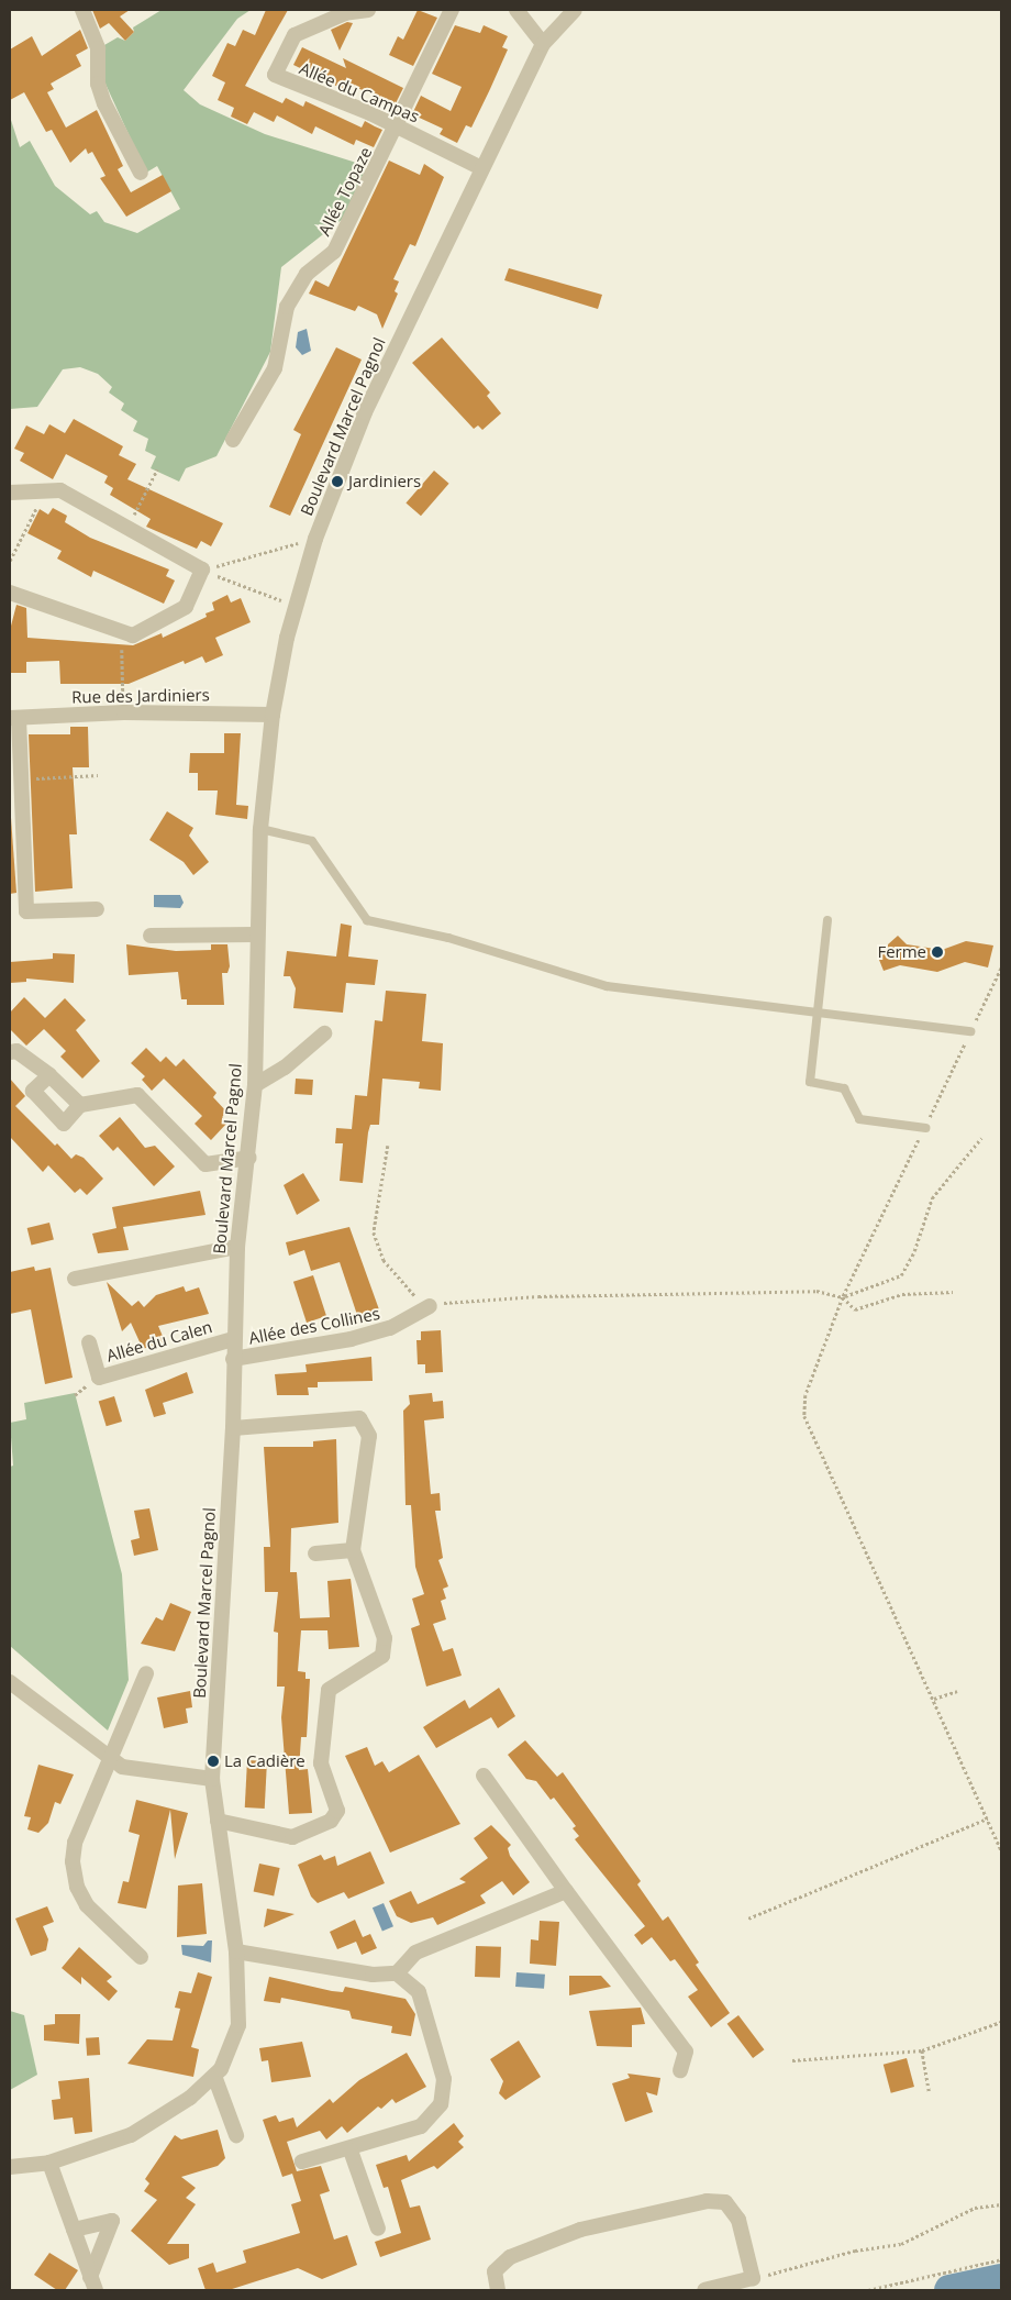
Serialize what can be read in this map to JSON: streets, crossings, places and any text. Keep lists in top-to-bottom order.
{
  "streets": {
    "street": [
      "Allée du Campas",
      "Allée Topaze",
      "Boulevard Marcel Pagnol",
      "Rue des Jardiniers",
      "Allée des Collines",
      "Allée du Calen"
    ]
  },
  "crossings": [
    ["Allée du Campas", "Allée Topaze"],
    ["Allée du Campas", "Boulevard Marcel Pagnol"],
    ["Boulevard Marcel Pagnol", "Rue des Jardiniers"],
    ["Boulevard Marcel Pagnol", "Allée des Collines"],
    ["Boulevard Marcel Pagnol", "Allée du Calen"]
  ],
  "places": ["Jardiniers", "Ferme", "La Cadière"]
}
